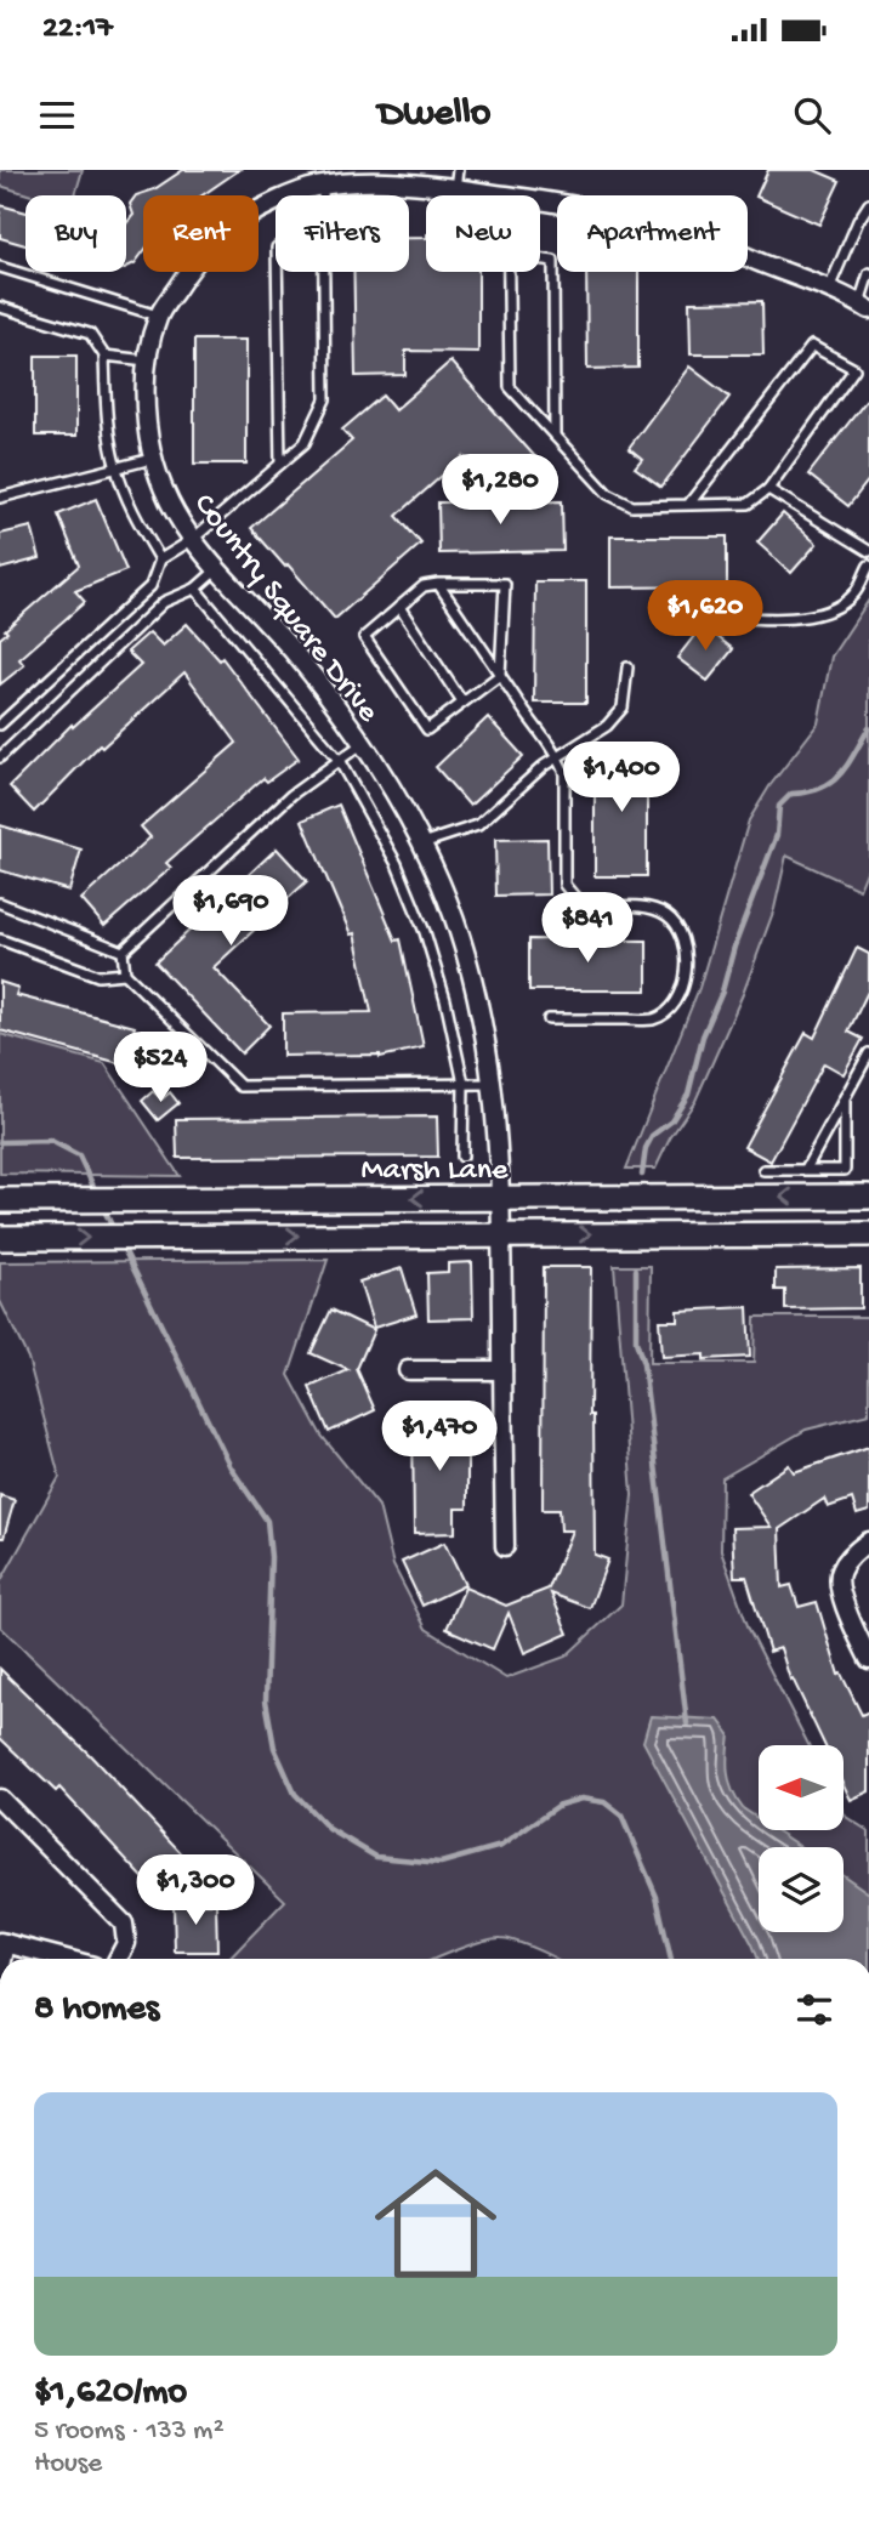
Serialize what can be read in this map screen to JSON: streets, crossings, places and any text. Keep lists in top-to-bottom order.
{
  "streets": {
    "main road": ["Marsh Lane"],
    "street": ["Country Square Drive"]
  },
  "crossings": [
    ["Country Square Drive", "Marsh Lane"]
  ],
  "north": "left",
  "page": {
    "status": "22:17",
    "header": "Dwello",
    "chip": [
      "Buy",
      "Rent",
      "Filters",
      "New",
      "Apartment"
    ],
    "price": [
      "$1,280",
      "$1,620",
      "$1,400",
      "$1,690",
      "$841",
      "$524",
      "$1,470",
      "$1,300"
    ],
    "heading": "8 homes",
    "list": [
      {
        "name": "$1,620/mo",
        "note": "5 rooms · 133 m² · House"
      }
    ]
  }
}
